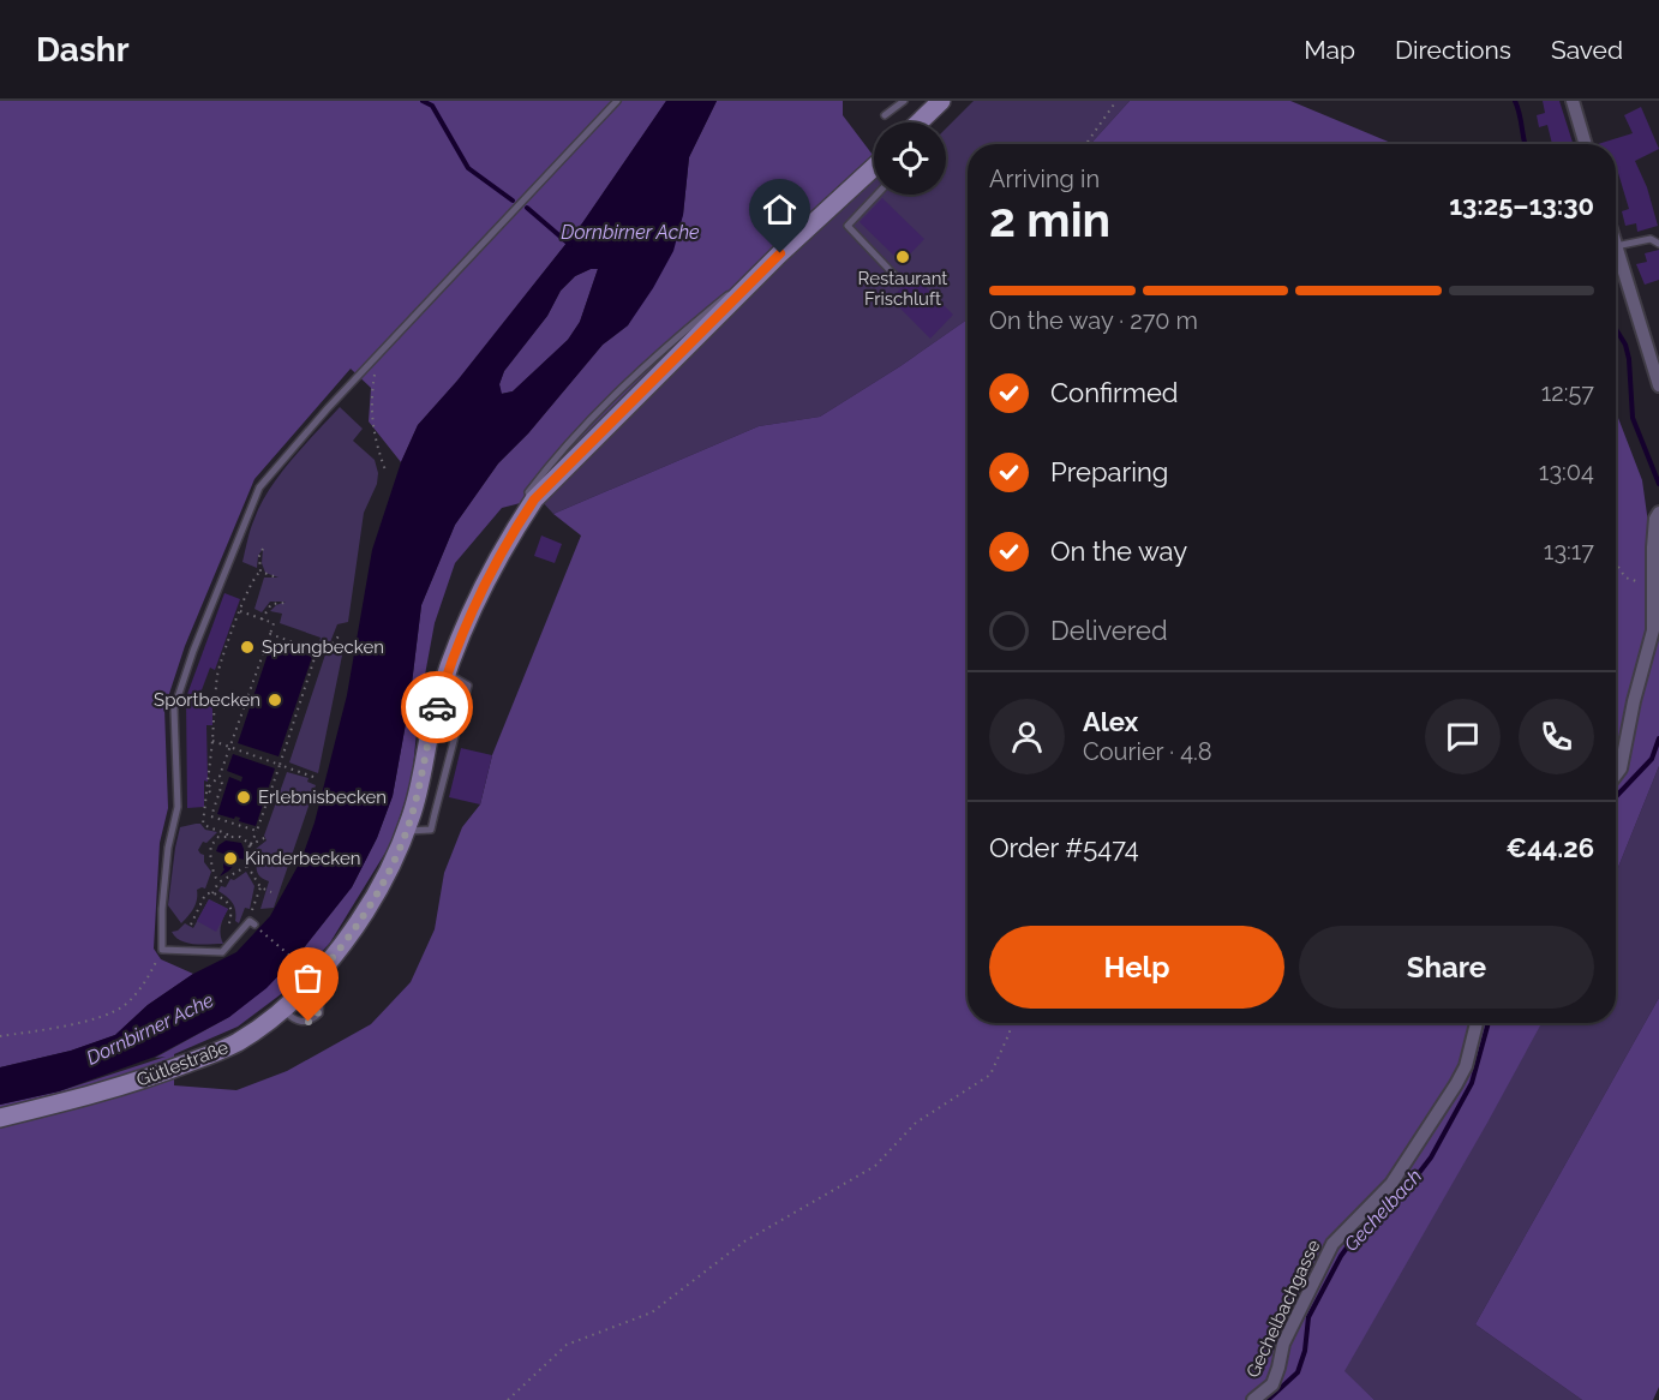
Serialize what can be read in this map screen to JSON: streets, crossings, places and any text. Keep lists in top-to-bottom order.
{
  "streets": {
    "street": ["Gütlestraße", "Gechelbachgasse"]
  },
  "water": ["Dornbirner Ache", "Gechelbach"],
  "places": [
    "Restaurant Frischluft",
    "Sprungbecken",
    "Sportbecken",
    "Erlebnisbecken",
    "Kinderbecken"
  ],
  "page": {
    "header": "Dashr",
    "nav": ["Map", "Directions", "Saved"],
    "heading": ["2 min", "Arriving in", "13:25–13:30"],
    "panel": [
      "Alex",
      "Courier · 4.8",
      "Order #5474",
      "€44.26"
    ],
    "bar": "On the way · 270 m",
    "list": [
      ["Confirmed", "12:57"],
      ["Preparing", "13:04"],
      ["On the way", "13:17"],
      "Delivered"
    ],
    "buttons": ["Help", "Share"]
  }
}
